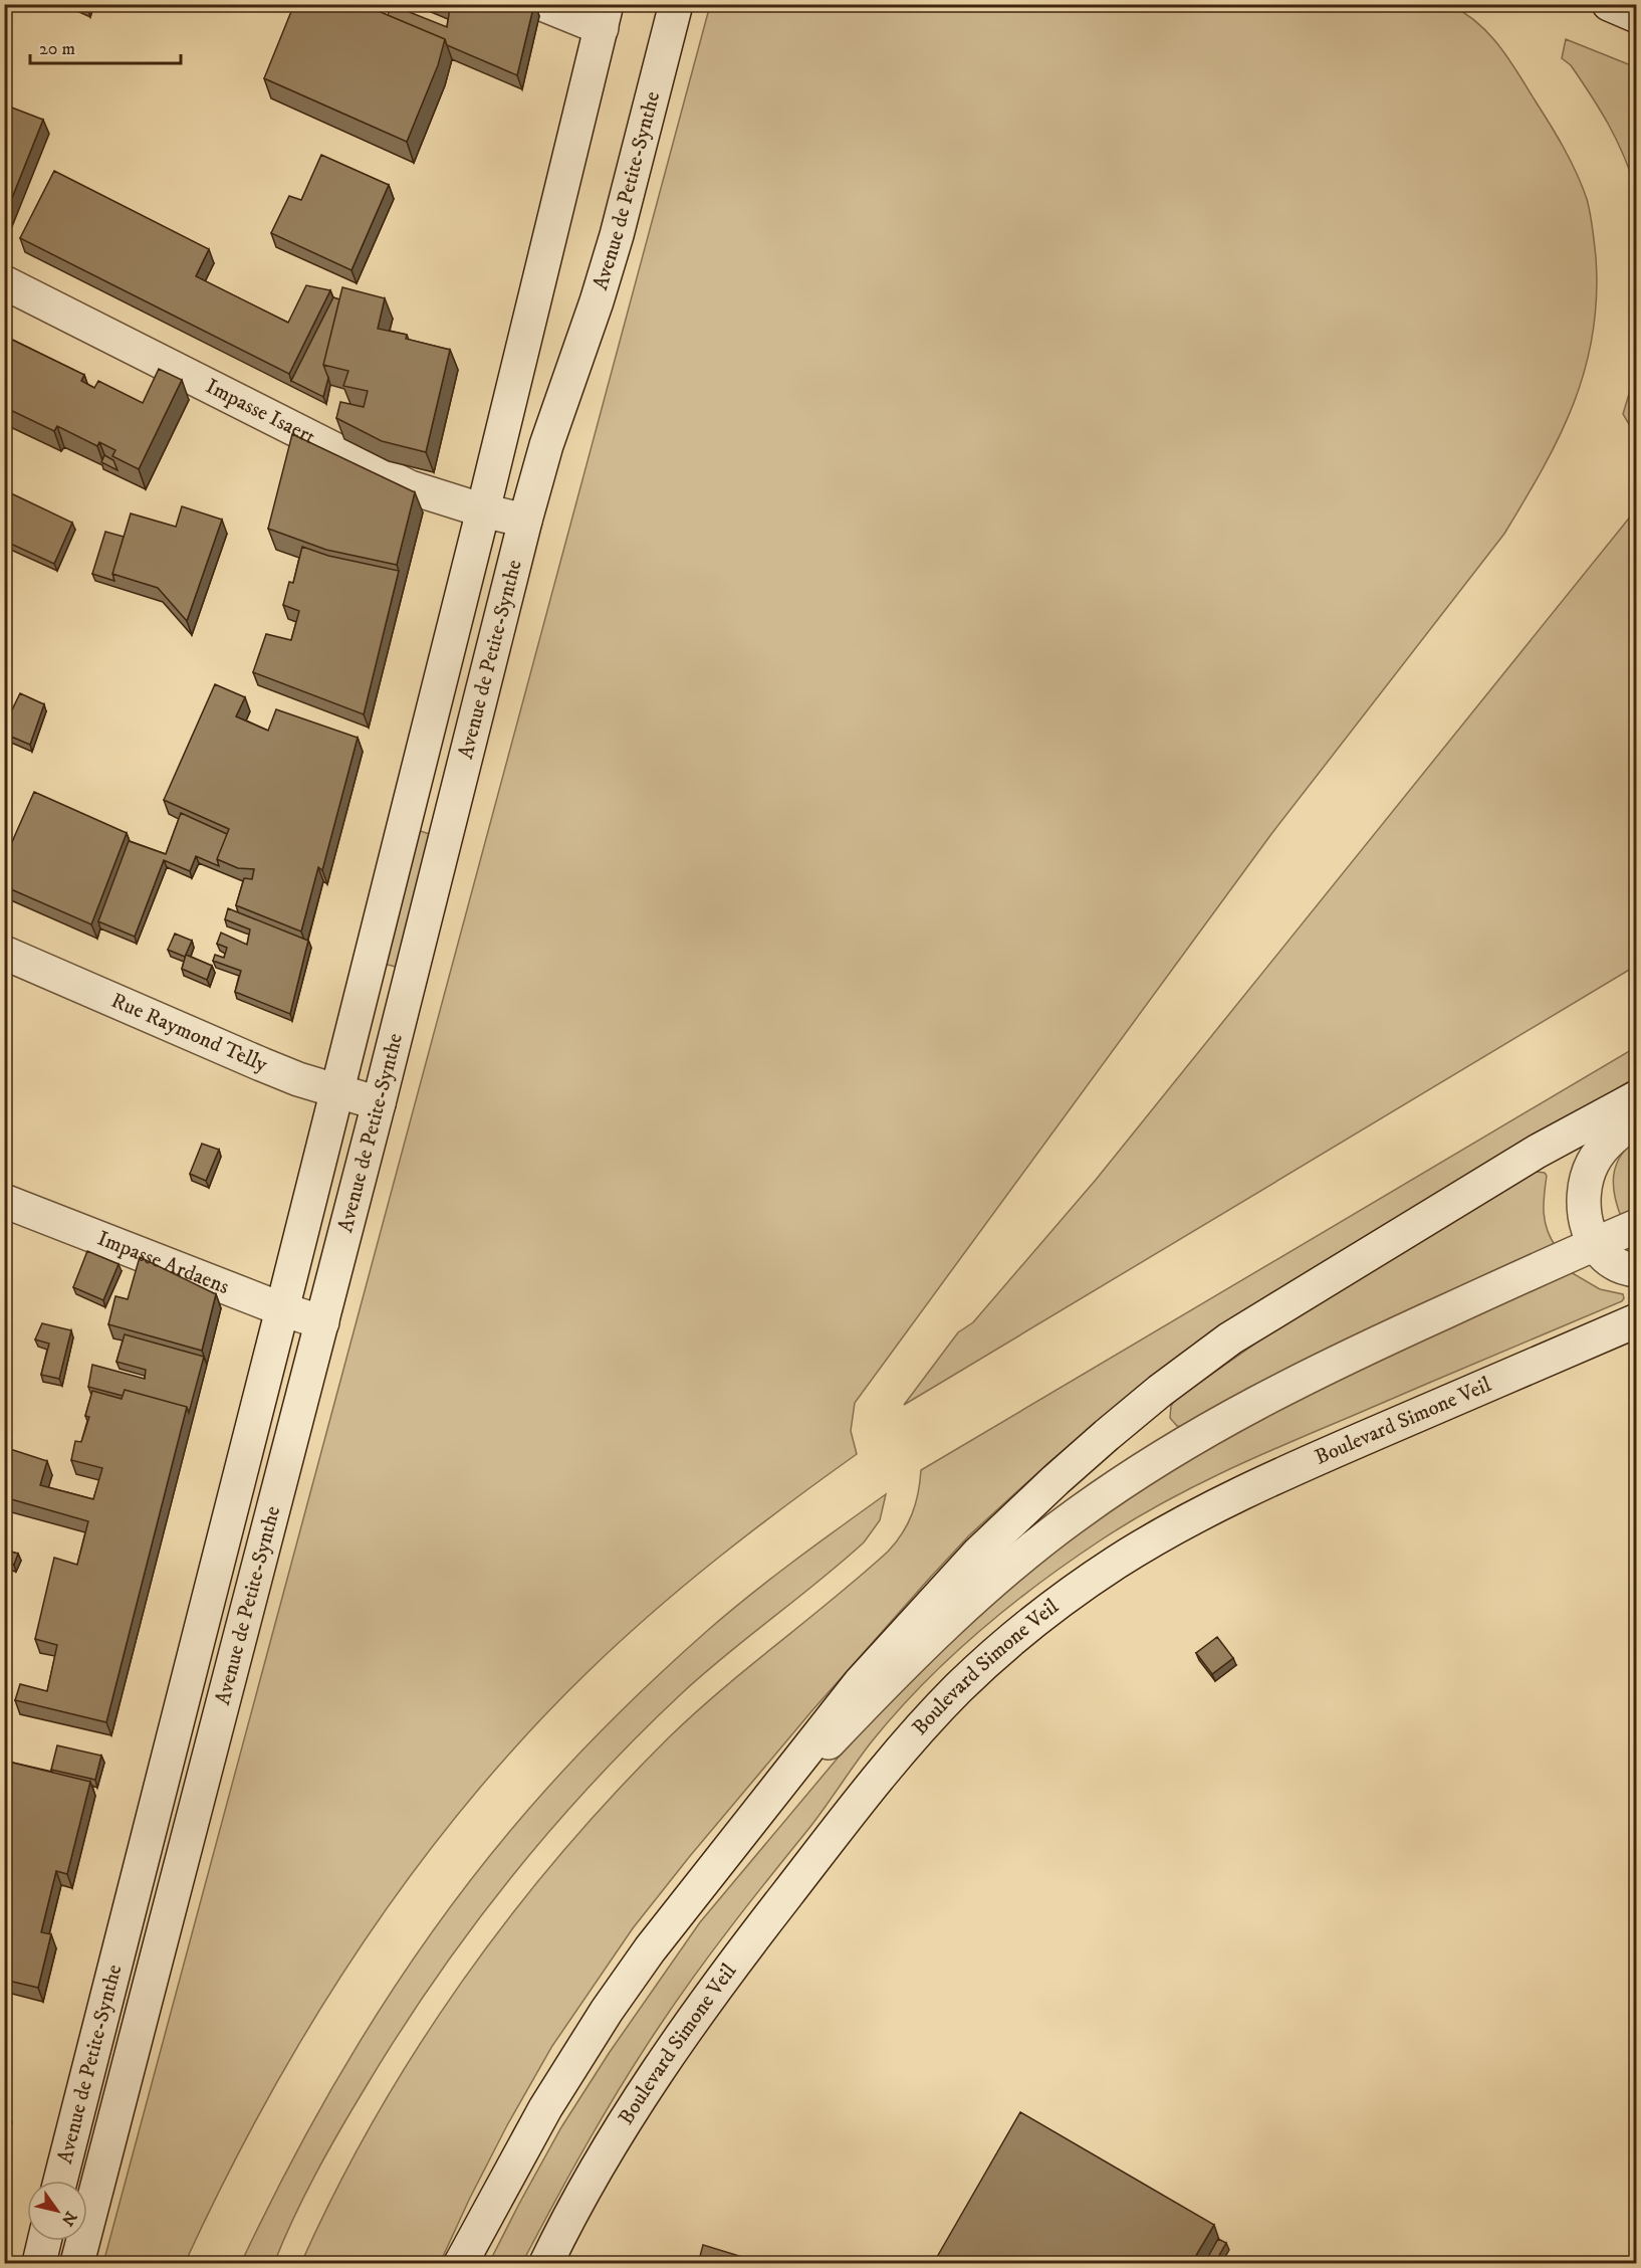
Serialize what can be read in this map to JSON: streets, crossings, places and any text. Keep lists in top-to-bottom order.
{
  "streets": {
    "street": [
      "Avenue de Petite-Synthe",
      "Impasse Isaert",
      "Rue Raymond Telly",
      "Impasse Ardaens",
      "Boulevard Simone Veil"
    ]
  },
  "crossings": [
    ["Avenue de Petite-Synthe", "Impasse Isaert"],
    ["Avenue de Petite-Synthe", "Rue Raymond Telly"],
    ["Avenue de Petite-Synthe", "Impasse Ardaens"]
  ],
  "scale_bar": "20 m",
  "north": "bottom right"
}
